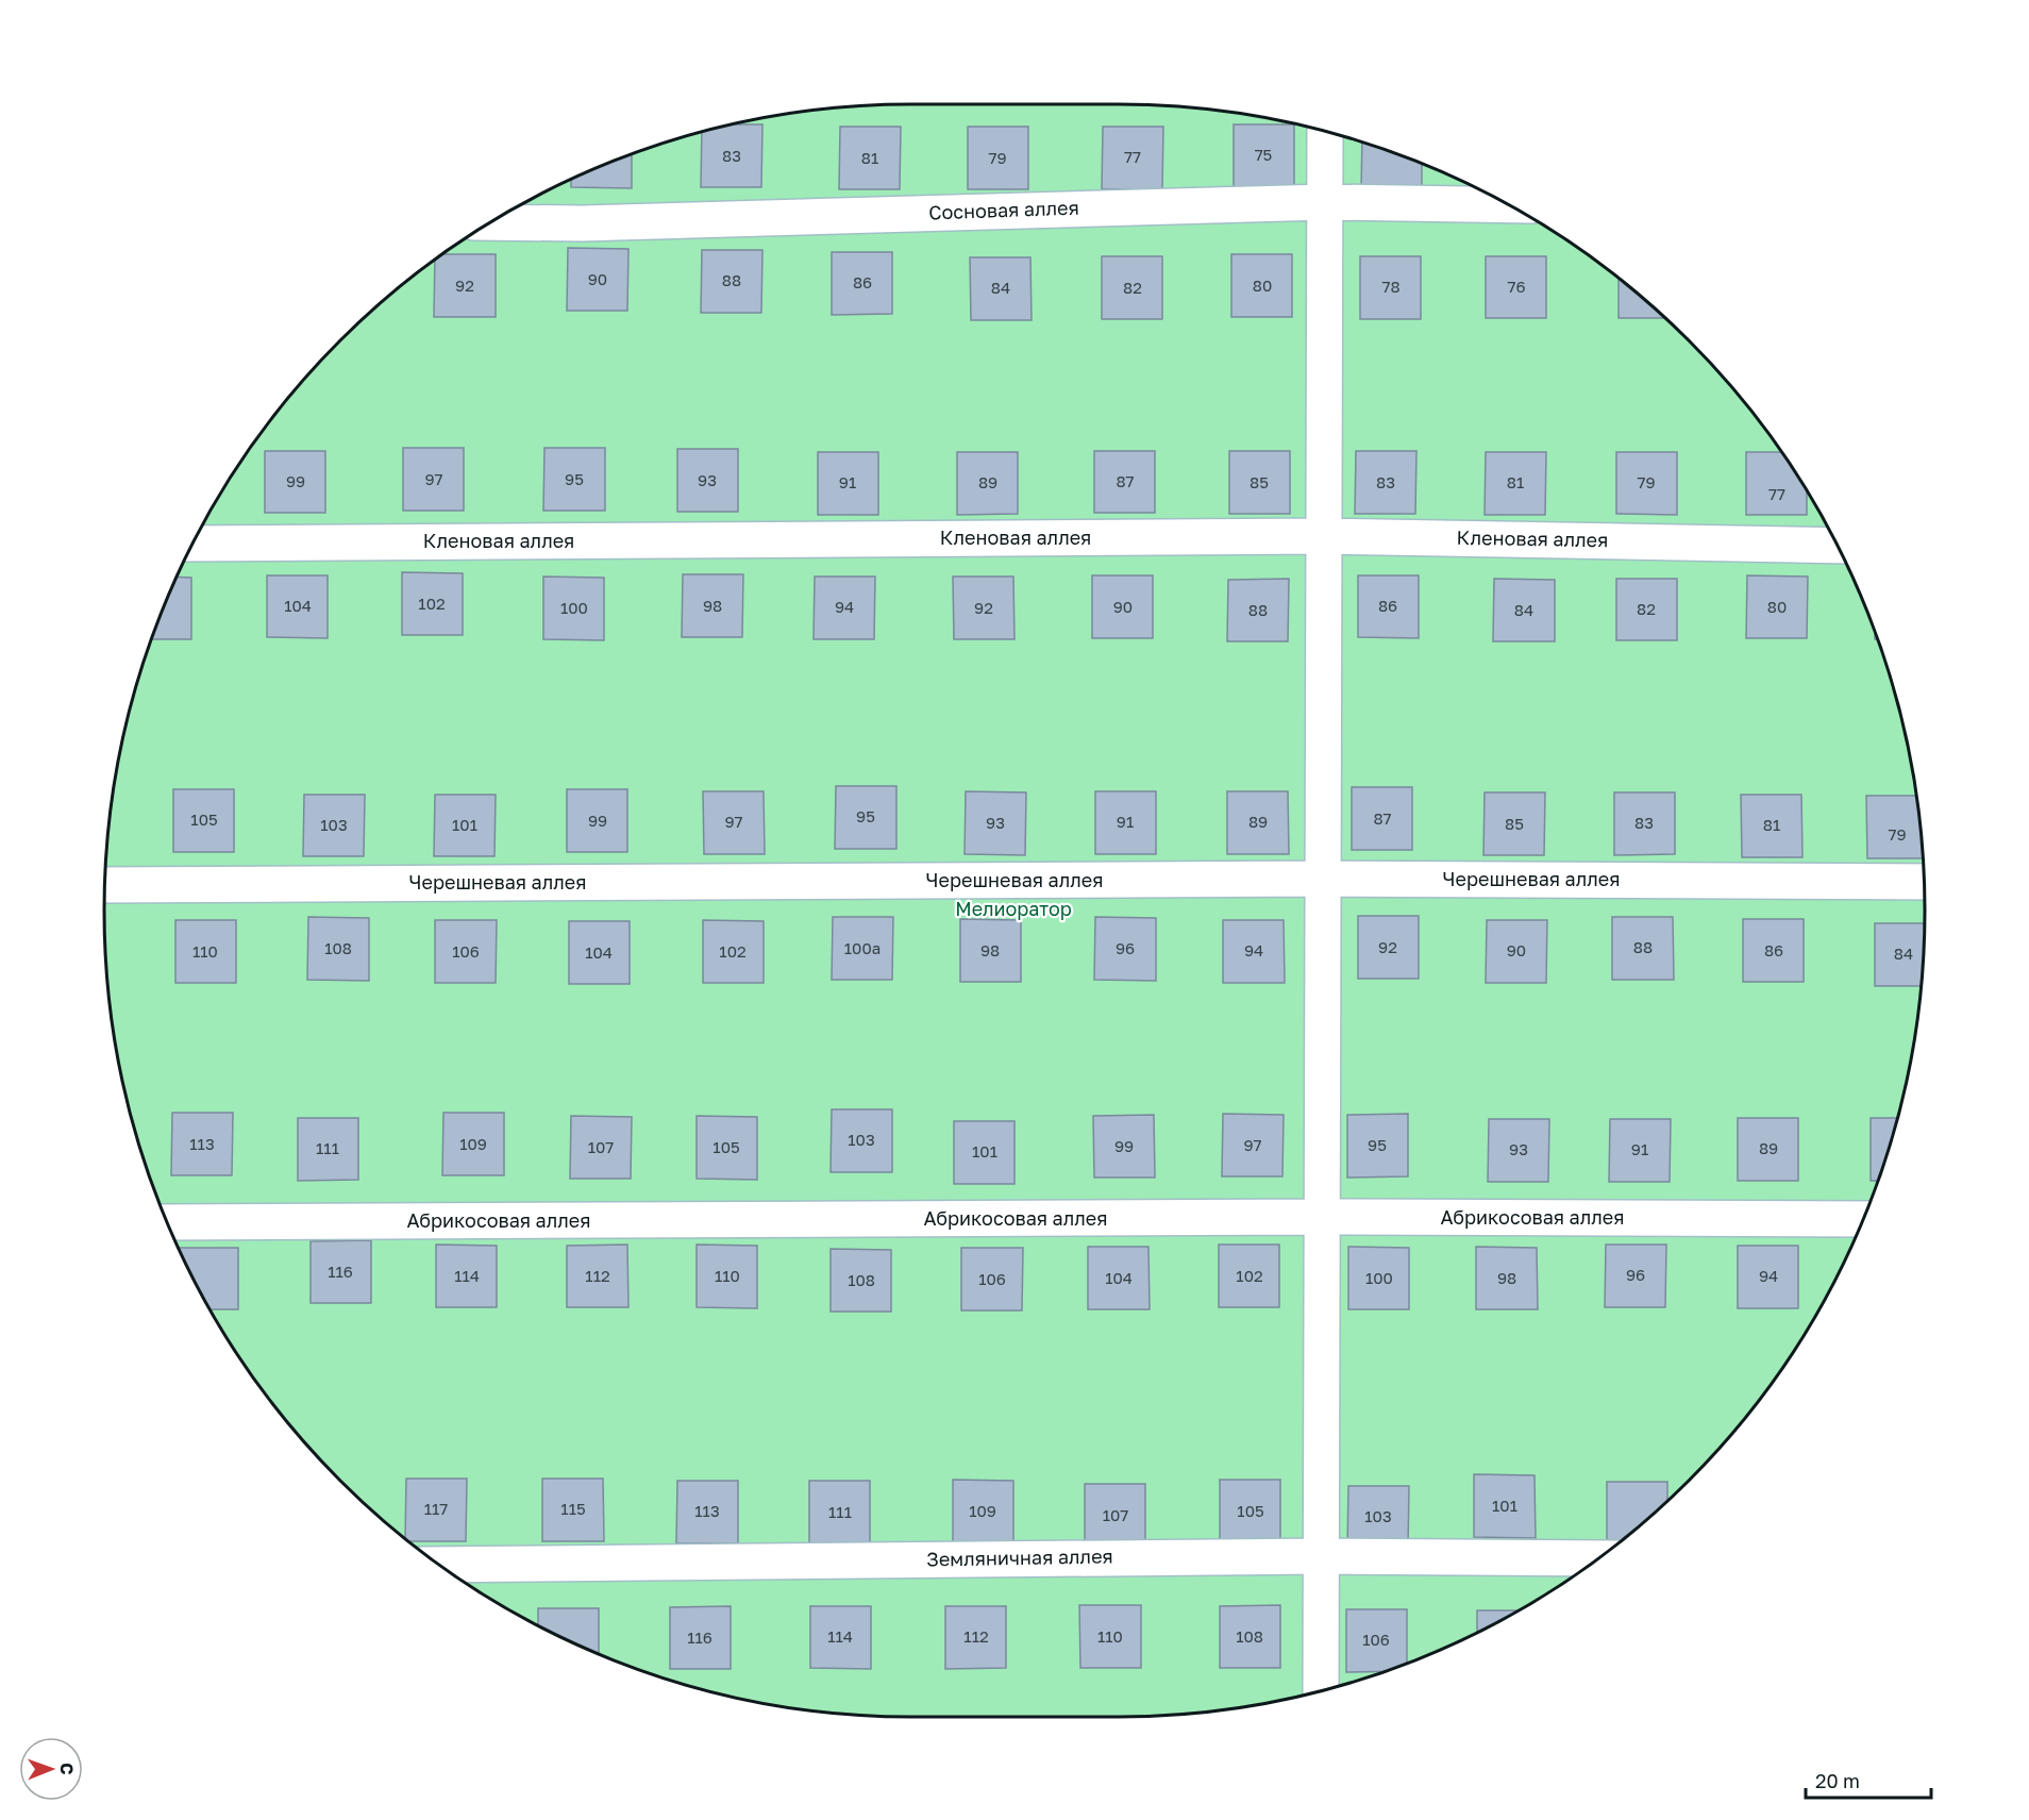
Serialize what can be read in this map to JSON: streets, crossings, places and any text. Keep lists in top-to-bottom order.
{
  "streets": {
    "street": [
      "Сосновая аллея",
      "Кленовая аллея",
      "Черешневая аллея",
      "Абрикосовая аллея",
      "Земляничная аллея"
    ]
  },
  "parks": ["Мелиоратор"],
  "house_numbers": [
    "75",
    "83",
    "77",
    "81",
    "79",
    "90",
    "88",
    "86",
    "92",
    "80",
    "78",
    "76",
    "84",
    "82",
    "97",
    "95",
    "93",
    "99",
    "87",
    "91",
    "89",
    "85",
    "83",
    "81",
    "79",
    "77",
    "102",
    "104",
    "98",
    "86",
    "94",
    "90",
    "80",
    "100",
    "92",
    "82",
    "88",
    "84",
    "95",
    "87",
    "105",
    "99",
    "97",
    "91",
    "89",
    "93",
    "83",
    "85",
    "103",
    "101",
    "81",
    "79",
    "92",
    "88",
    "108",
    "100а",
    "96",
    "98",
    "94",
    "90",
    "86",
    "110",
    "106",
    "102",
    "104",
    "84",
    "103",
    "113",
    "109",
    "97",
    "95",
    "99",
    "107",
    "105",
    "111",
    "89",
    "93",
    "91",
    "101",
    "116",
    "96",
    "114",
    "112",
    "110",
    "102",
    "94",
    "104",
    "100",
    "98",
    "106",
    "108",
    "101",
    "117",
    "115",
    "113",
    "109",
    "105",
    "111",
    "107",
    "103",
    "114",
    "112",
    "110",
    "108",
    "116",
    "106"
  ],
  "scale_bar": "20 m",
  "north": "right"
}
